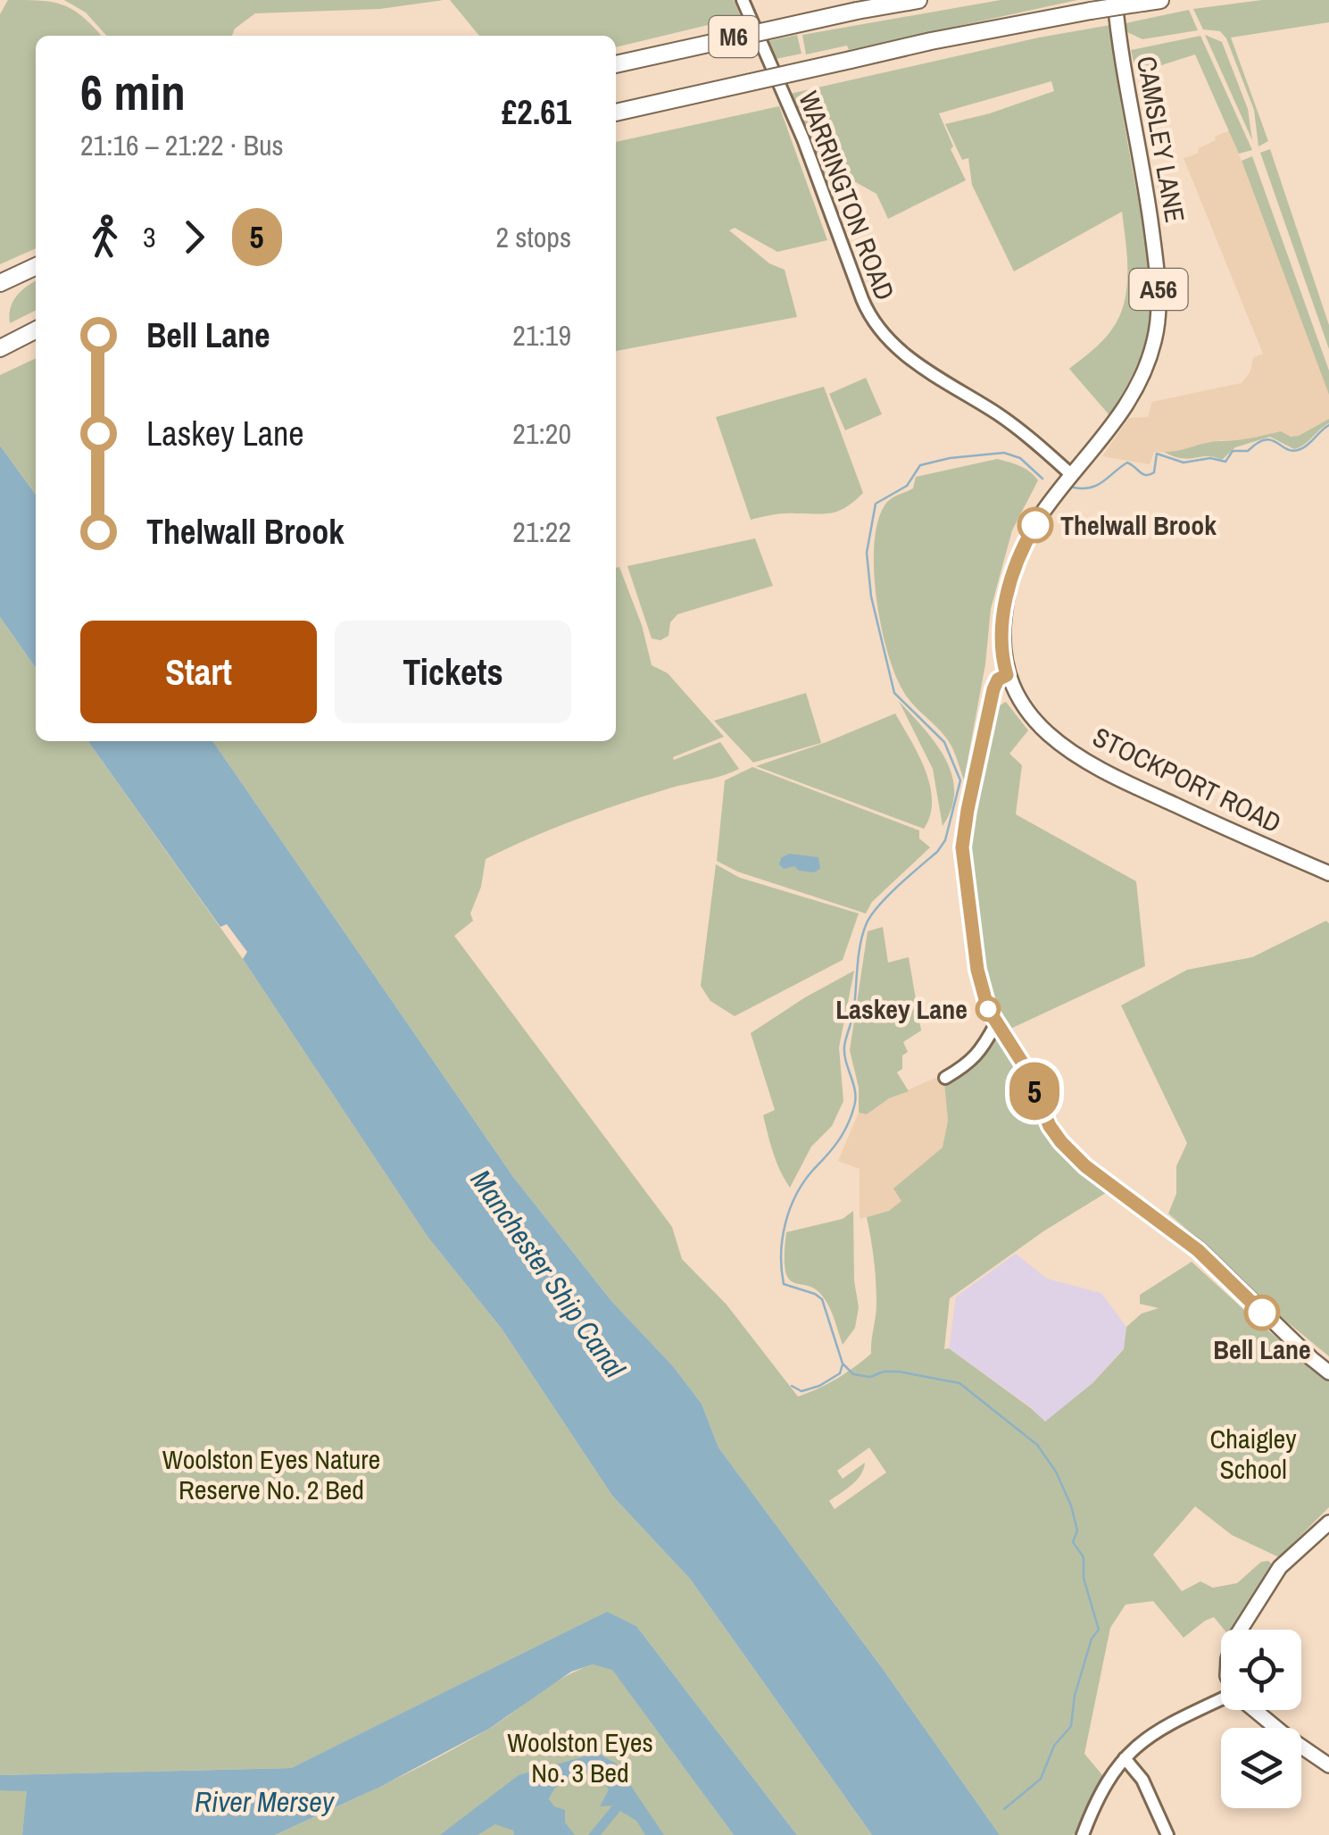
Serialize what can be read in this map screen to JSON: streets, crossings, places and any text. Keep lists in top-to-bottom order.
{
  "streets": {
    "highway": ["M6"],
    "main road": ["CAMSLEY LANE", "A56", "STOCKPORT ROAD"],
    "street": ["WARRINGTON ROAD"]
  },
  "crossings": [
    ["CAMSLEY LANE", "WARRINGTON ROAD"],
    ["CAMSLEY LANE", "STOCKPORT ROAD"],
    ["WARRINGTON ROAD", "STOCKPORT ROAD"]
  ],
  "water": ["Manchester Ship Canal", "River Mersey"],
  "parks": ["Chaigley School", "Woolston Eyes Nature Reserve No. 2 Bed", "Woolston Eyes No. 3 Bed"],
  "places": ["Thelwall Brook", "Laskey Lane", "Bell Lane"],
  "lines": ["bus line 5"],
  "page": {
    "on_map": "5",
    "heading": ["6 min", "21:16 – 21:22 · Bus", "£2.61"],
    "legs": ["3", "5", "2 stops"],
    "list": [
      {
        "name": "Bell Lane",
        "value": "21:19"
      },
      {
        "name": "Laskey Lane",
        "value": "21:20"
      },
      {
        "name": "Thelwall Brook",
        "value": "21:22"
      }
    ],
    "buttons": ["Start", "Tickets"]
  }
}
